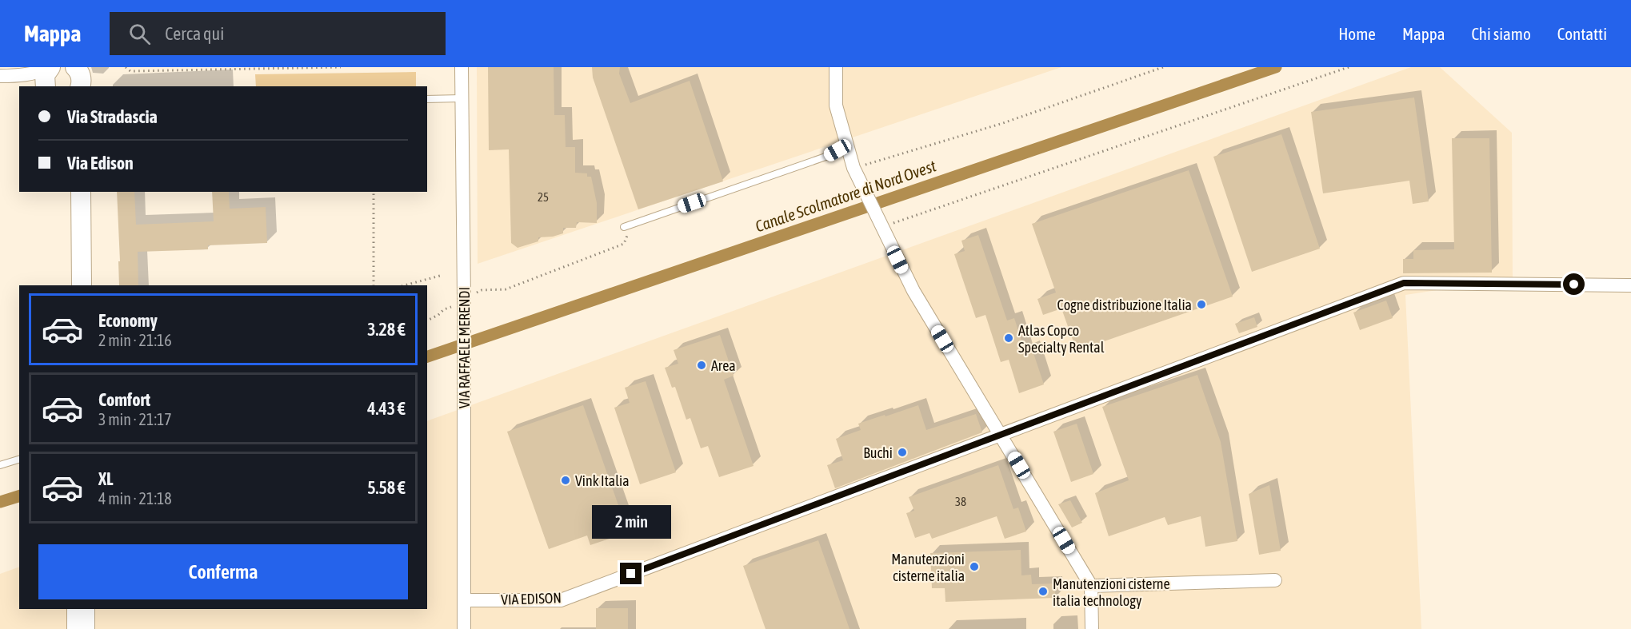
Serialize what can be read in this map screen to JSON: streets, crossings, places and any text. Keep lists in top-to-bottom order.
{
  "streets": {
    "street": ["VIA RAFFAELE MERENDI", "VIA EDISON"]
  },
  "crossings": [
    ["VIA RAFFAELE MERENDI", "VIA EDISON"]
  ],
  "water": ["Canale Scolmatore di Nord Ovest"],
  "places": [
    "Cogne distribuzione Italia",
    "Atlas Copco Specialty Rental",
    "Area",
    "Buchi",
    "Vink Italia",
    "Manutenzioni cisterne italia",
    "Manutenzioni cisterne italia technology"
  ],
  "house_numbers": ["25", "38"],
  "page": {
    "header": "Mappa",
    "search": "Cerca qui",
    "nav": [
      "Home",
      "Mappa",
      "Chi siamo",
      "Contatti"
    ],
    "banner": ["Via Stradascia", "Via Edison"],
    "list": [
      {
        "name": "Economy",
        "note": "2 min · 21:16",
        "value": "3.28 €"
      },
      {
        "name": "Comfort",
        "note": "3 min · 21:17",
        "value": "4.43 €"
      },
      {
        "name": "XL",
        "note": "4 min · 21:18",
        "value": "5.58 €"
      }
    ],
    "bubble": "2 min",
    "buttons": "Conferma"
  }
}
